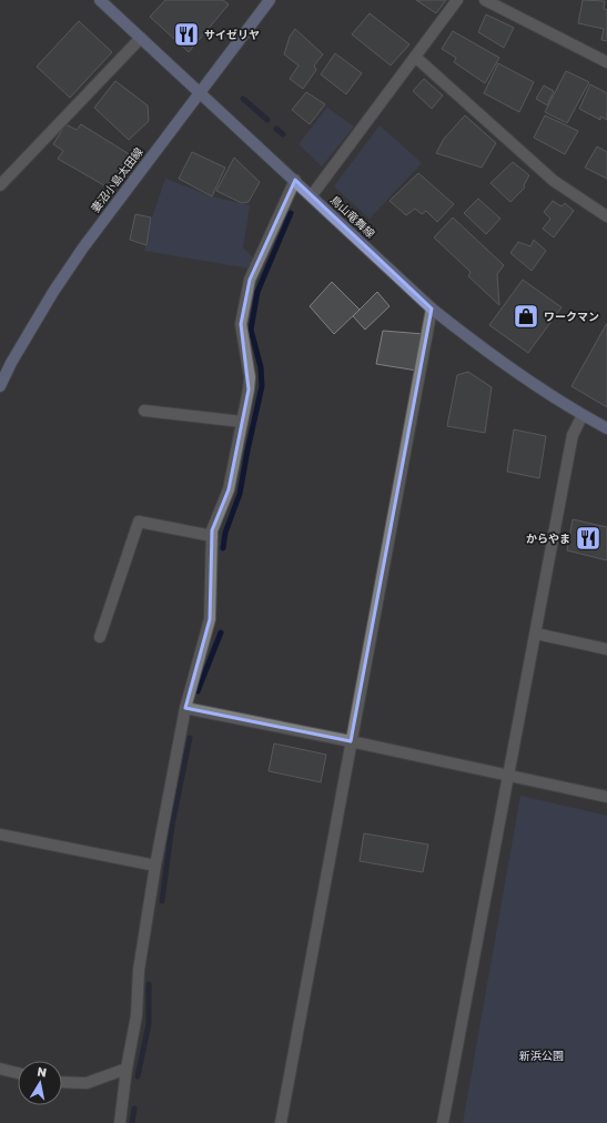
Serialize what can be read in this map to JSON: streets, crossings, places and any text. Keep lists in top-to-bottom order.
{
  "streets": {
    "main road": ["妻沼小島太田線", "鳥山竜舞線"]
  },
  "crossings": [
    ["妻沼小島太田線", "鳥山竜舞線"]
  ],
  "parks": ["新浜公園"],
  "places": {
    "restaurant": ["サイゼリヤ", "からやま"],
    "shop": ["ワークマン"]
  },
  "north": "top"
}
